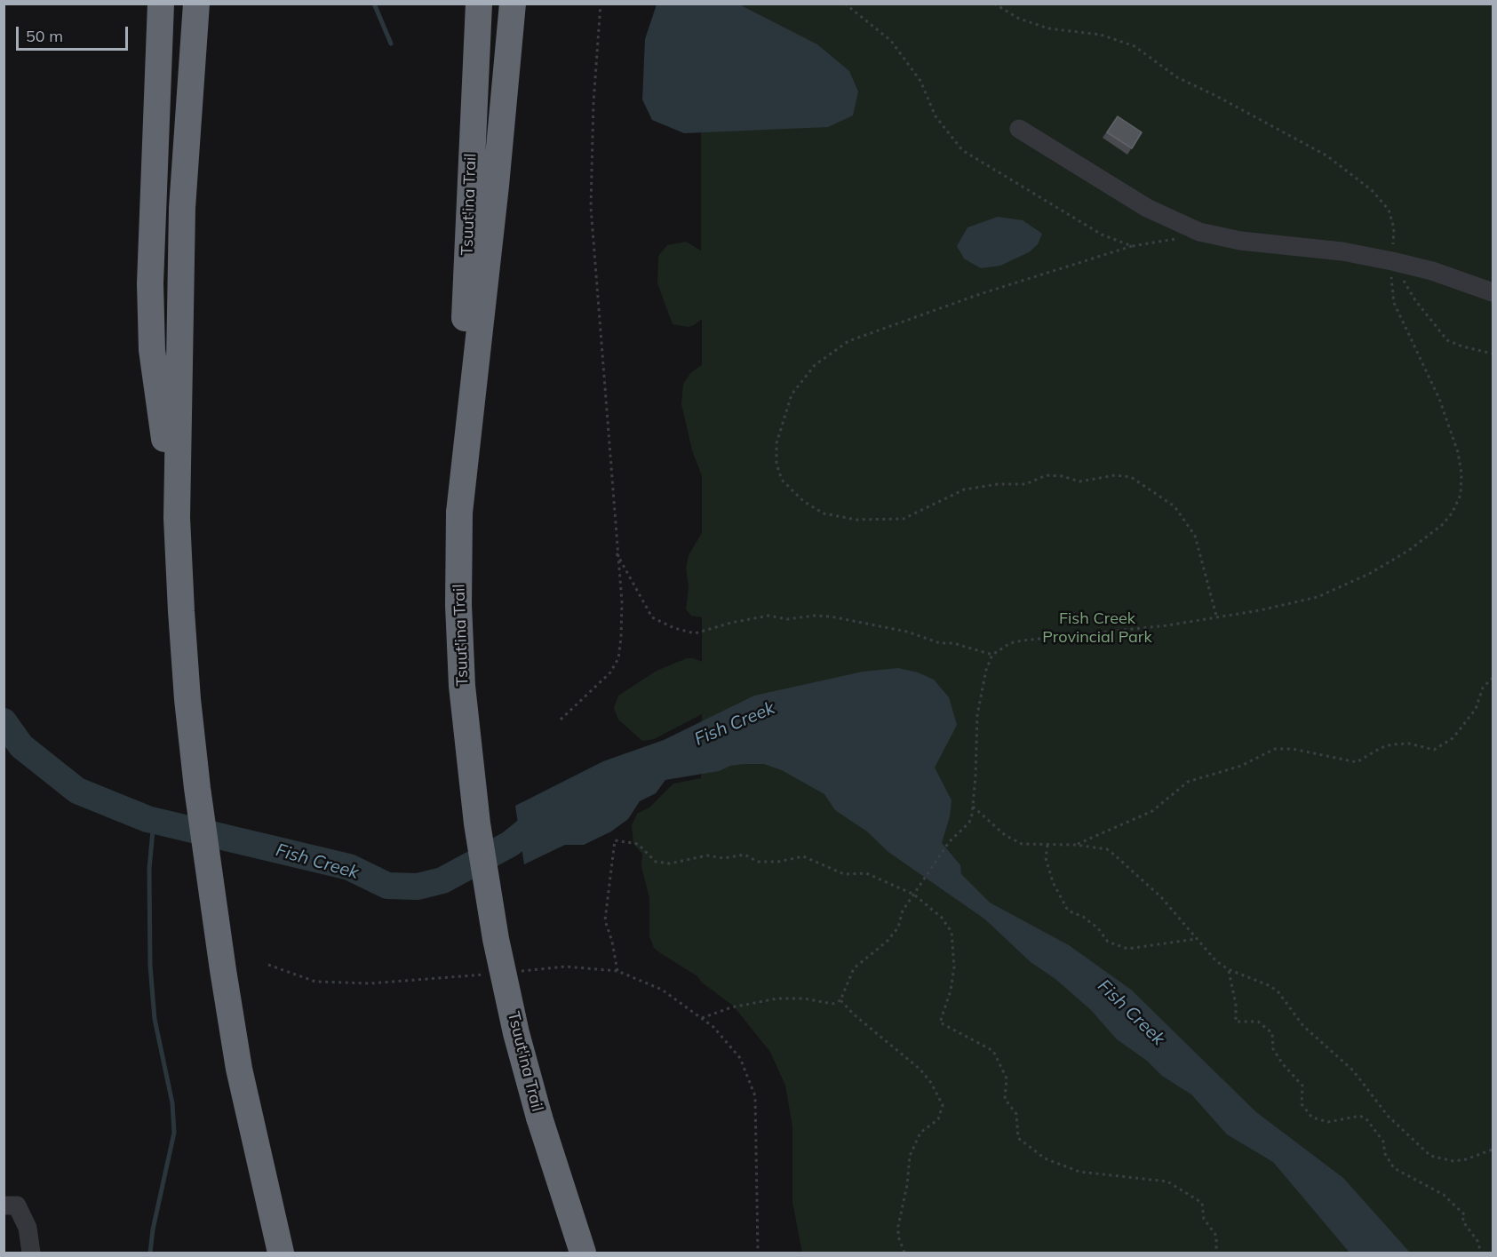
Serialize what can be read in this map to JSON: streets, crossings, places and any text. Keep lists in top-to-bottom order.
{
  "streets": {
    "highway": ["Tsuut'ina Trail"]
  },
  "water": ["Fish Creek"],
  "parks": ["Fish Creek Provincial Park"],
  "scale_bar": "50 m"
}
